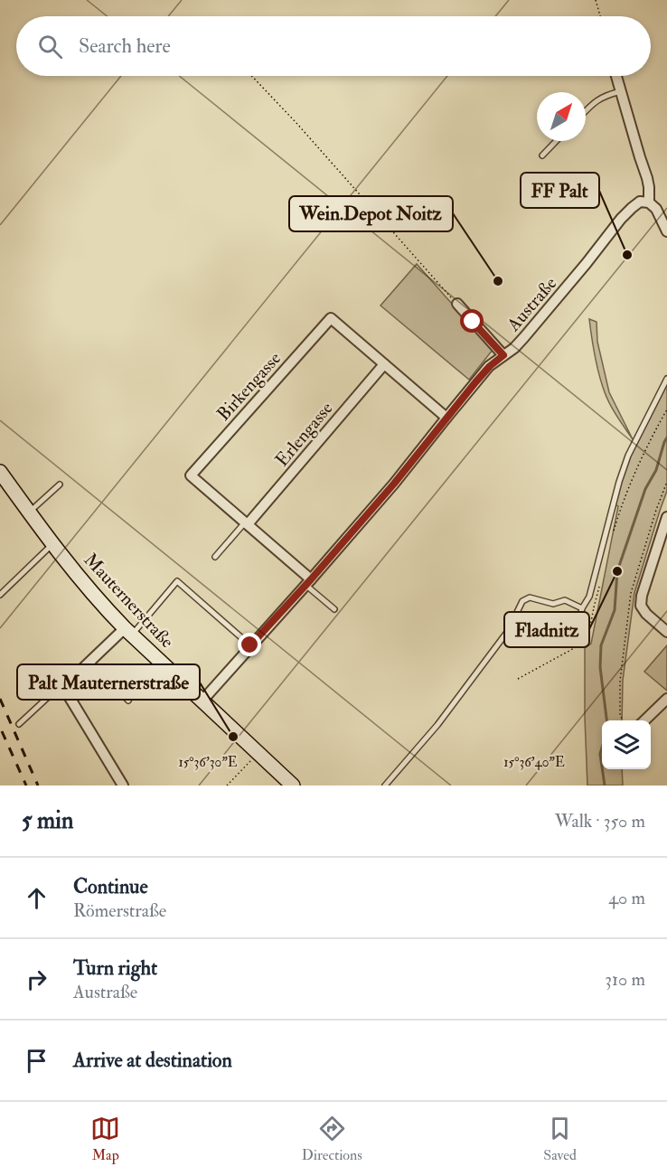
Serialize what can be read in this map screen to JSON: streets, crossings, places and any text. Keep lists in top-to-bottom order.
{
  "streets": {
    "street": [
      "Austraße",
      "Birkengasse",
      "Erlengasse",
      "Mauternerstraße"
    ]
  },
  "crossings": [
    ["Austraße", "Mauternerstraße"],
    ["Birkengasse", "Erlengasse"]
  ],
  "places": [
    "FF Palt",
    "Wein.Depot Noitz",
    "Fladnitz",
    "Palt Mauternerstraße"
  ],
  "north": "top right",
  "page": {
    "search": "Search here",
    "heading": ["5 min", "Walk · 350 m"],
    "list": [
      ["Continue", "Römerstraße", "40 m"],
      ["Turn right", "Austraße", "310 m"],
      "Arrive at destination"
    ],
    "nav": ["Map", "Directions", "Saved"]
  },
  "coordinates": ["15°36'30\"E", "15°36'40\"E"]
}
